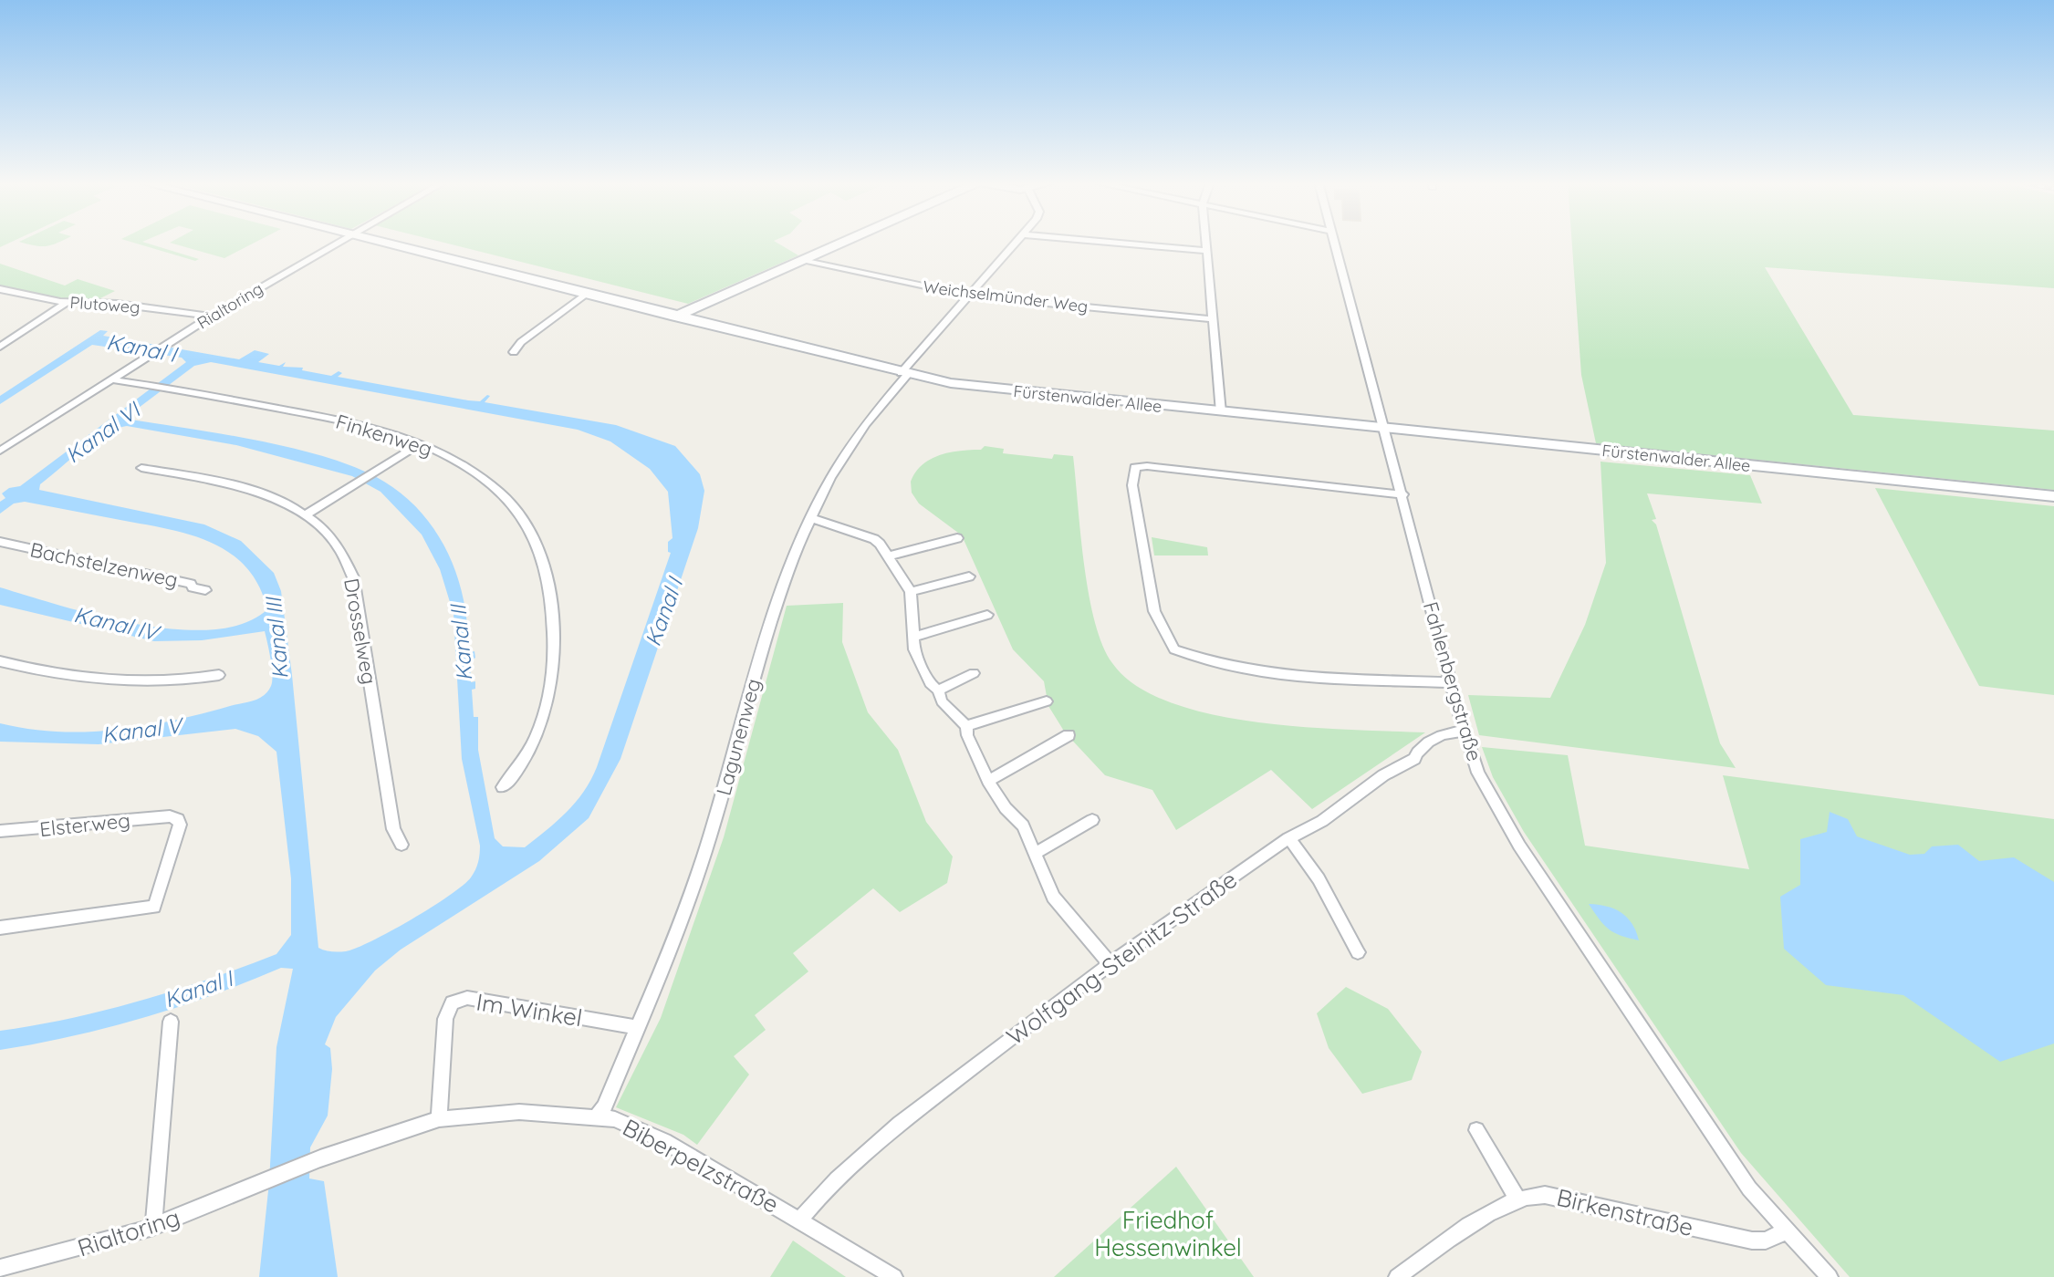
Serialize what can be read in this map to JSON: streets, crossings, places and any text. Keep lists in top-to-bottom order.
{
  "streets": {
    "main road": ["Fürstenwalder Allee"],
    "street": [
      "Weichselmünder Weg",
      "Plutoweg",
      "Rialtoring",
      "Finkenweg",
      "Bachstelzenweg",
      "Drosselweg",
      "Fahlenbergstraße",
      "Lagunenweg",
      "Elsterweg",
      "Wolfgang-Steinitz-Straße",
      "Im Winkel",
      "Biberpelzstraße",
      "Birkenstraße"
    ]
  },
  "crossings": [
    ["Weichselmünder Weg", "Lagunenweg"],
    ["Plutoweg", "Rialtoring"],
    ["Rialtoring", "Finkenweg"],
    ["Rialtoring", "Biberpelzstraße"],
    ["Fürstenwalder Allee", "Fahlenbergstraße"],
    ["Fürstenwalder Allee", "Lagunenweg"],
    ["Fahlenbergstraße", "Wolfgang-Steinitz-Straße"],
    ["Fahlenbergstraße", "Birkenstraße"],
    ["Lagunenweg", "Im Winkel"],
    ["Lagunenweg", "Biberpelzstraße"],
    ["Wolfgang-Steinitz-Straße", "Biberpelzstraße"],
    ["Im Winkel", "Biberpelzstraße"]
  ],
  "water": [
    "Kanal I",
    "Kanal VI",
    "Kanal IV",
    "Kanal III",
    "Kanal II",
    "Kanal V"
  ],
  "parks": ["Friedhof Hessenwinkel"]
}
